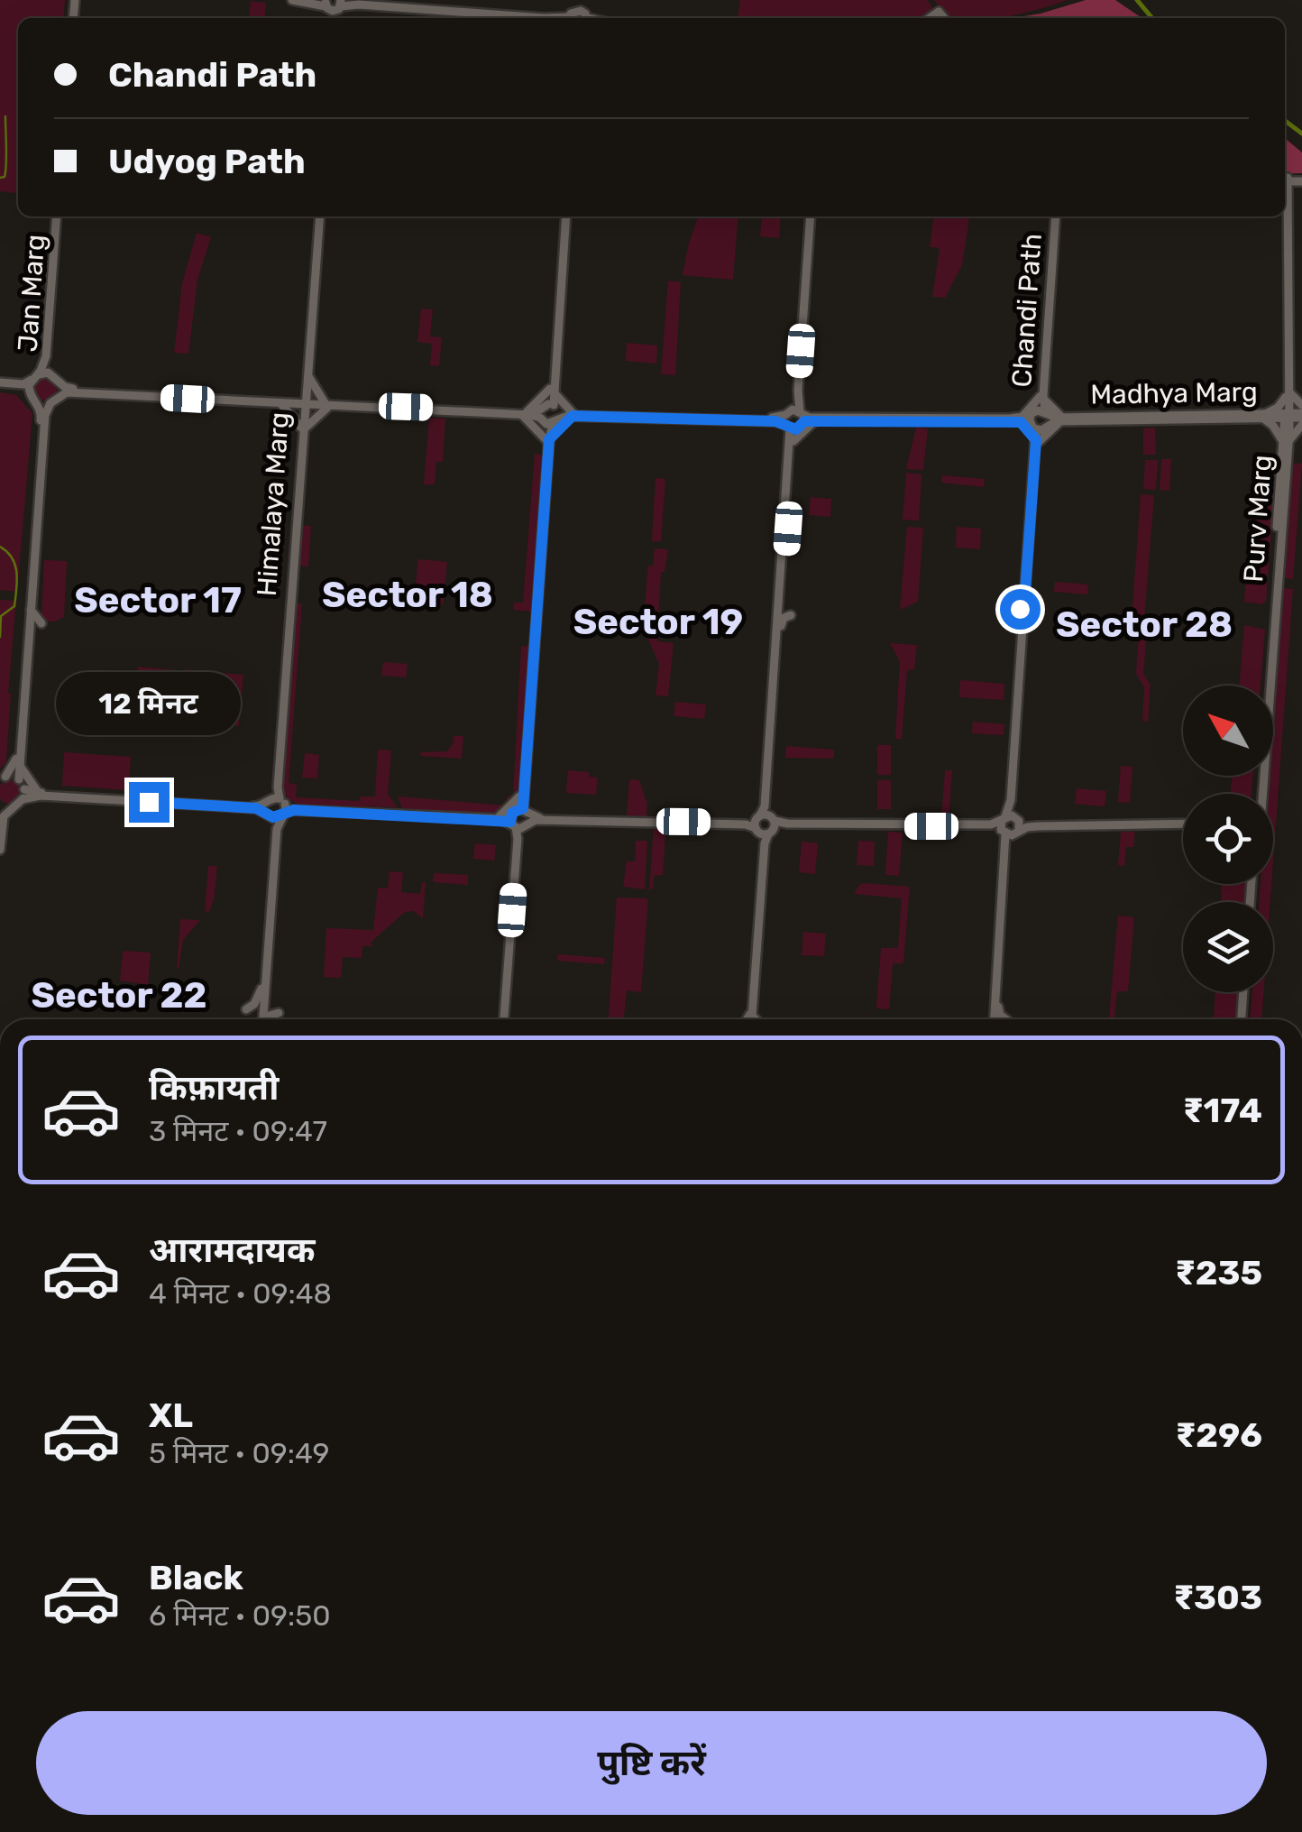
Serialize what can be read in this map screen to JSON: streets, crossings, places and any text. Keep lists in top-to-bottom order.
{
  "streets": {
    "main road": [
      "Jan Marg",
      "Chandi Path",
      "Madhya Marg",
      "Himalaya Marg",
      "Purv Marg"
    ]
  },
  "crossings": [
    ["Jan Marg", "Madhya Marg"],
    ["Chandi Path", "Madhya Marg"],
    ["Madhya Marg", "Himalaya Marg"],
    ["Madhya Marg", "Purv Marg"]
  ],
  "districts": [
    "Sector 18",
    "Sector 17",
    "Sector 19",
    "Sector 28",
    "Sector 22"
  ],
  "north": "top left",
  "page": {
    "banner": ["Chandi Path", "Udyog Path"],
    "bubble": "12 मिनट",
    "list": [
      {
        "name": "किफ़ायती",
        "note": "3 मिनट · 09:47",
        "value": "₹174"
      },
      {
        "name": "आरामदायक",
        "note": "4 मिनट · 09:48",
        "value": "₹235"
      },
      {
        "name": "XL",
        "note": "5 मिनट · 09:49",
        "value": "₹296"
      },
      {
        "name": "Black",
        "note": "6 मिनट · 09:50",
        "value": "₹303"
      }
    ],
    "buttons": "पुष्टि करें"
  }
}
